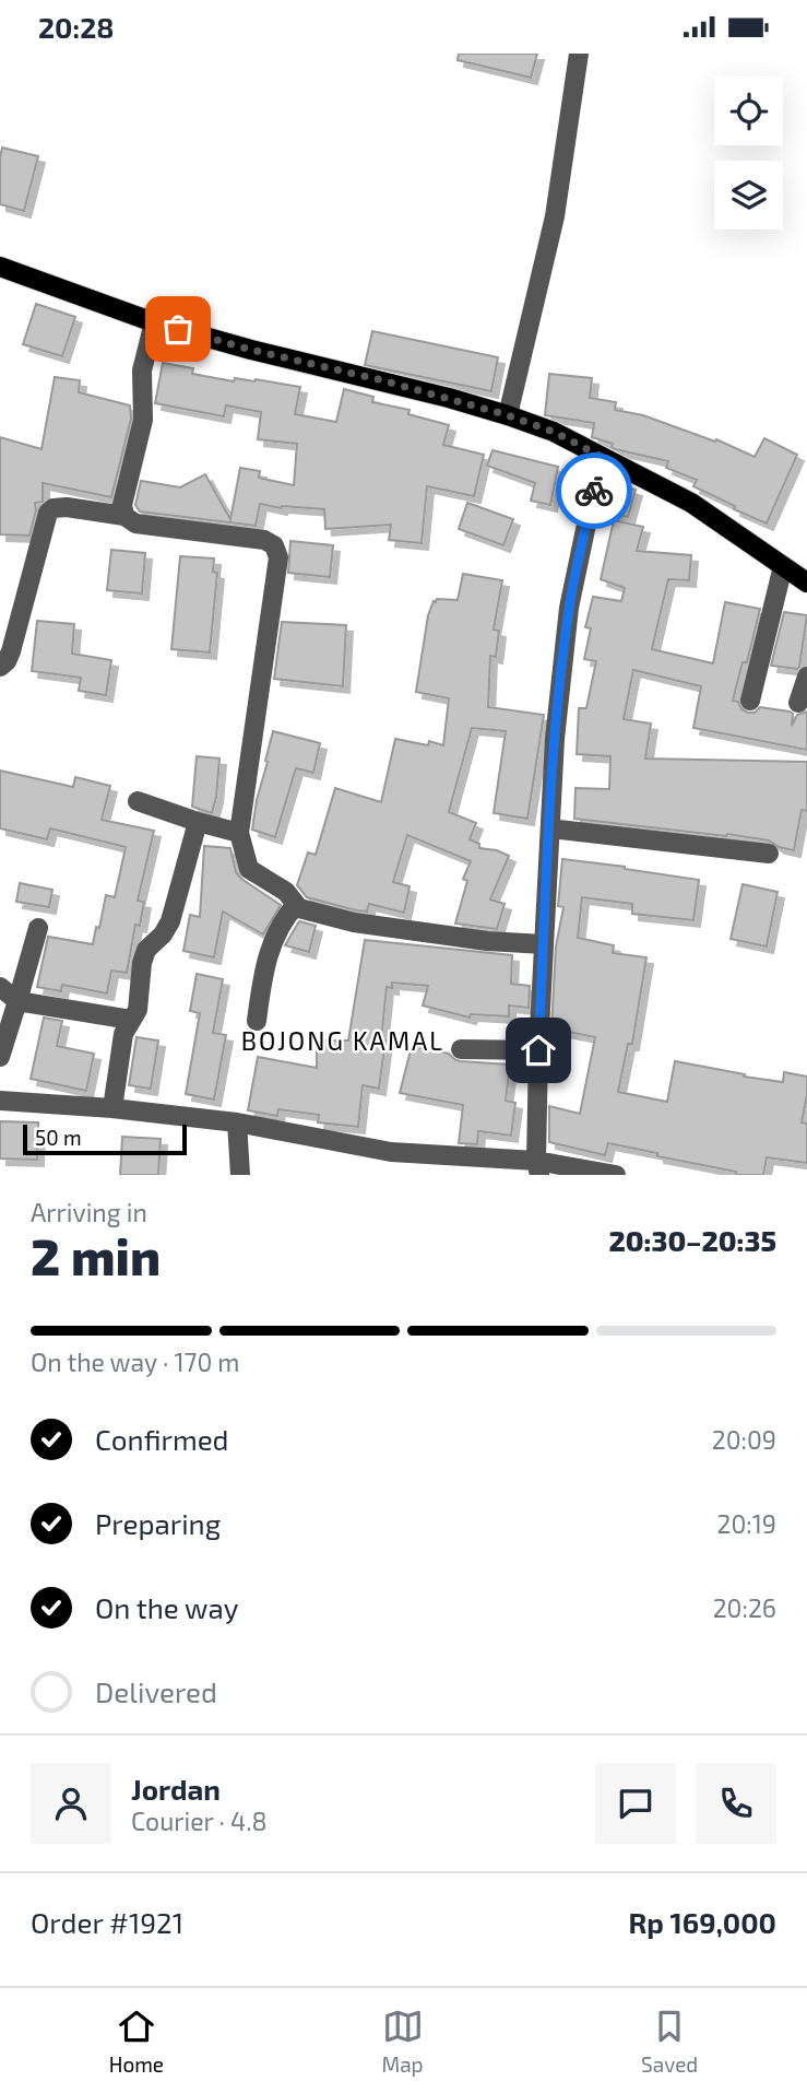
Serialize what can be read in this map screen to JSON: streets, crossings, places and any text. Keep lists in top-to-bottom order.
{
  "districts": ["BOJONG KAMAL"],
  "scale_bar": "50 m",
  "page": {
    "status": "20:28",
    "scale": "50 m",
    "heading": ["2 min", "Arriving in", "20:30–20:35"],
    "panel": [
      "Jordan",
      "Courier · 4.8",
      "Order #1921",
      "Rp 169,000"
    ],
    "bar": "On the way · 170 m",
    "list": [
      ["Confirmed", "20:09"],
      ["Preparing", "20:19"],
      ["On the way", "20:26"],
      "Delivered"
    ],
    "tabs": ["Home", "Map", "Saved"]
  }
}
